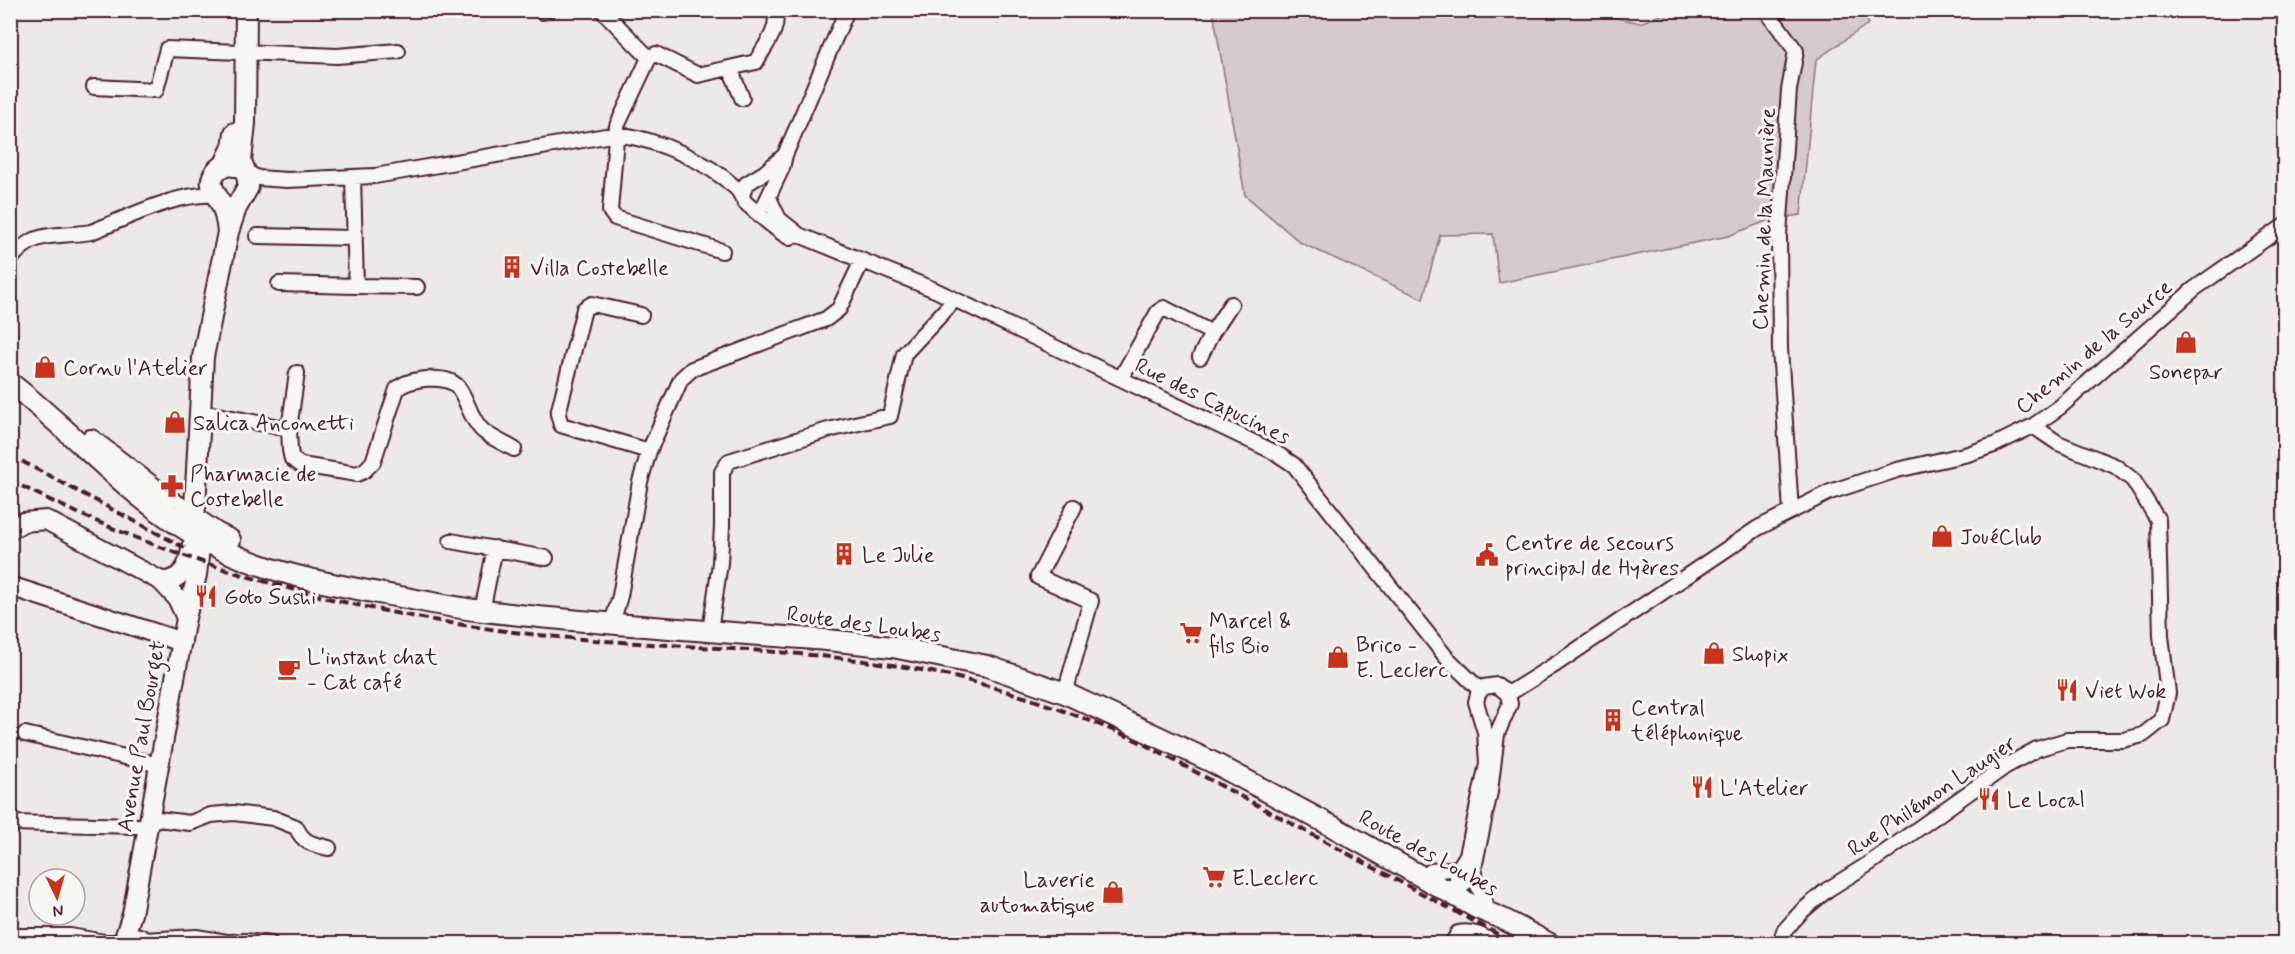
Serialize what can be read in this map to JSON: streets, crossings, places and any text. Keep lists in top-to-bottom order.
{
  "streets": {
    "main road": ["Route des Loubes"],
    "street": [
      "Chemin de la Maunière",
      "Chemin de la Source",
      "Rue des Capucines",
      "Avenue Paul Bourget",
      "Rue Philémon Laugier"
    ]
  },
  "crossings": [
    ["Chemin de la Maunière", "Chemin de la Source"],
    ["Chemin de la Source", "Rue des Capucines"],
    ["Chemin de la Source", "Rue Philémon Laugier"],
    ["Route des Loubes", "Avenue Paul Bourget"]
  ],
  "places": {
    "building": ["Villa Costebelle", "Le Julie", "Central téléphonique"],
    "shop": [
      "Sonepar",
      "Cornu l'Atelier",
      "Salica Anconetti",
      "JouéClub",
      "Shopix",
      "Brico - E. Leclerc",
      "Laverie automatique"
    ],
    "pharmacy": ["Pharmacie de Costebelle"],
    "public building": ["Centre de secours principal de Hyères"],
    "restaurant": [
      "Goto Sushi",
      "Viet Wok",
      "L'Atelier",
      "Le Local"
    ],
    "supermarket": ["Marcel & fils Bio", "E.Leclerc"],
    "cafe": ["L'instant chat - Cat café"]
  },
  "north": "bottom"
}
